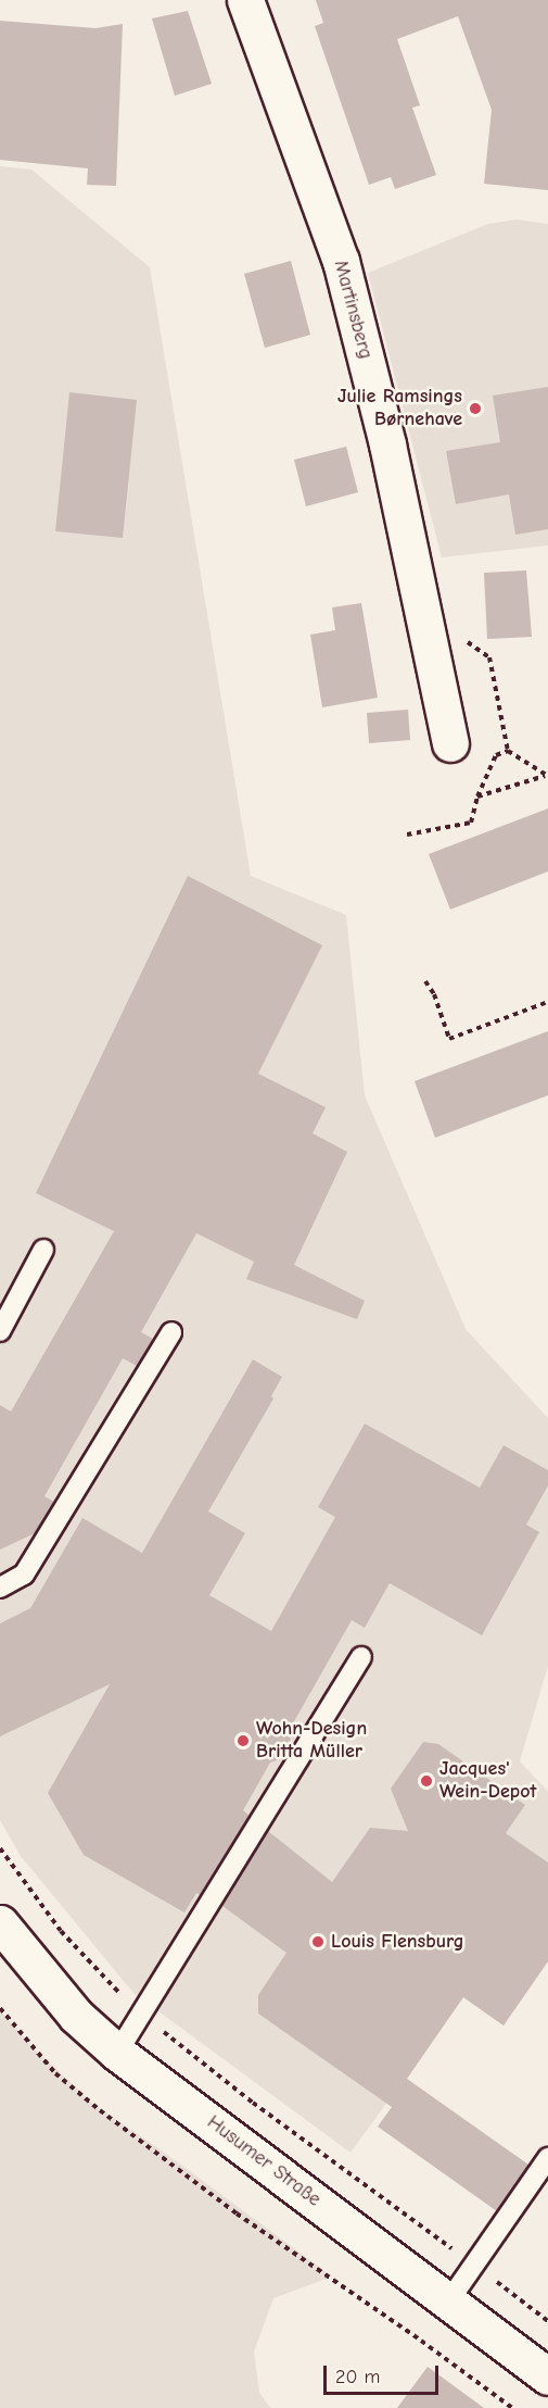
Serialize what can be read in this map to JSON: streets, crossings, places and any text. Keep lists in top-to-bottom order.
{
  "streets": {
    "street": ["Martinsberg", "Husumer Straße"]
  },
  "places": [
    "Julie Ramsings Børnehave",
    "Wohn-Design Britta Müller",
    "Jacques' Wein-Depot",
    "Louis Flensburg"
  ],
  "scale_bar": "20 m"
}
